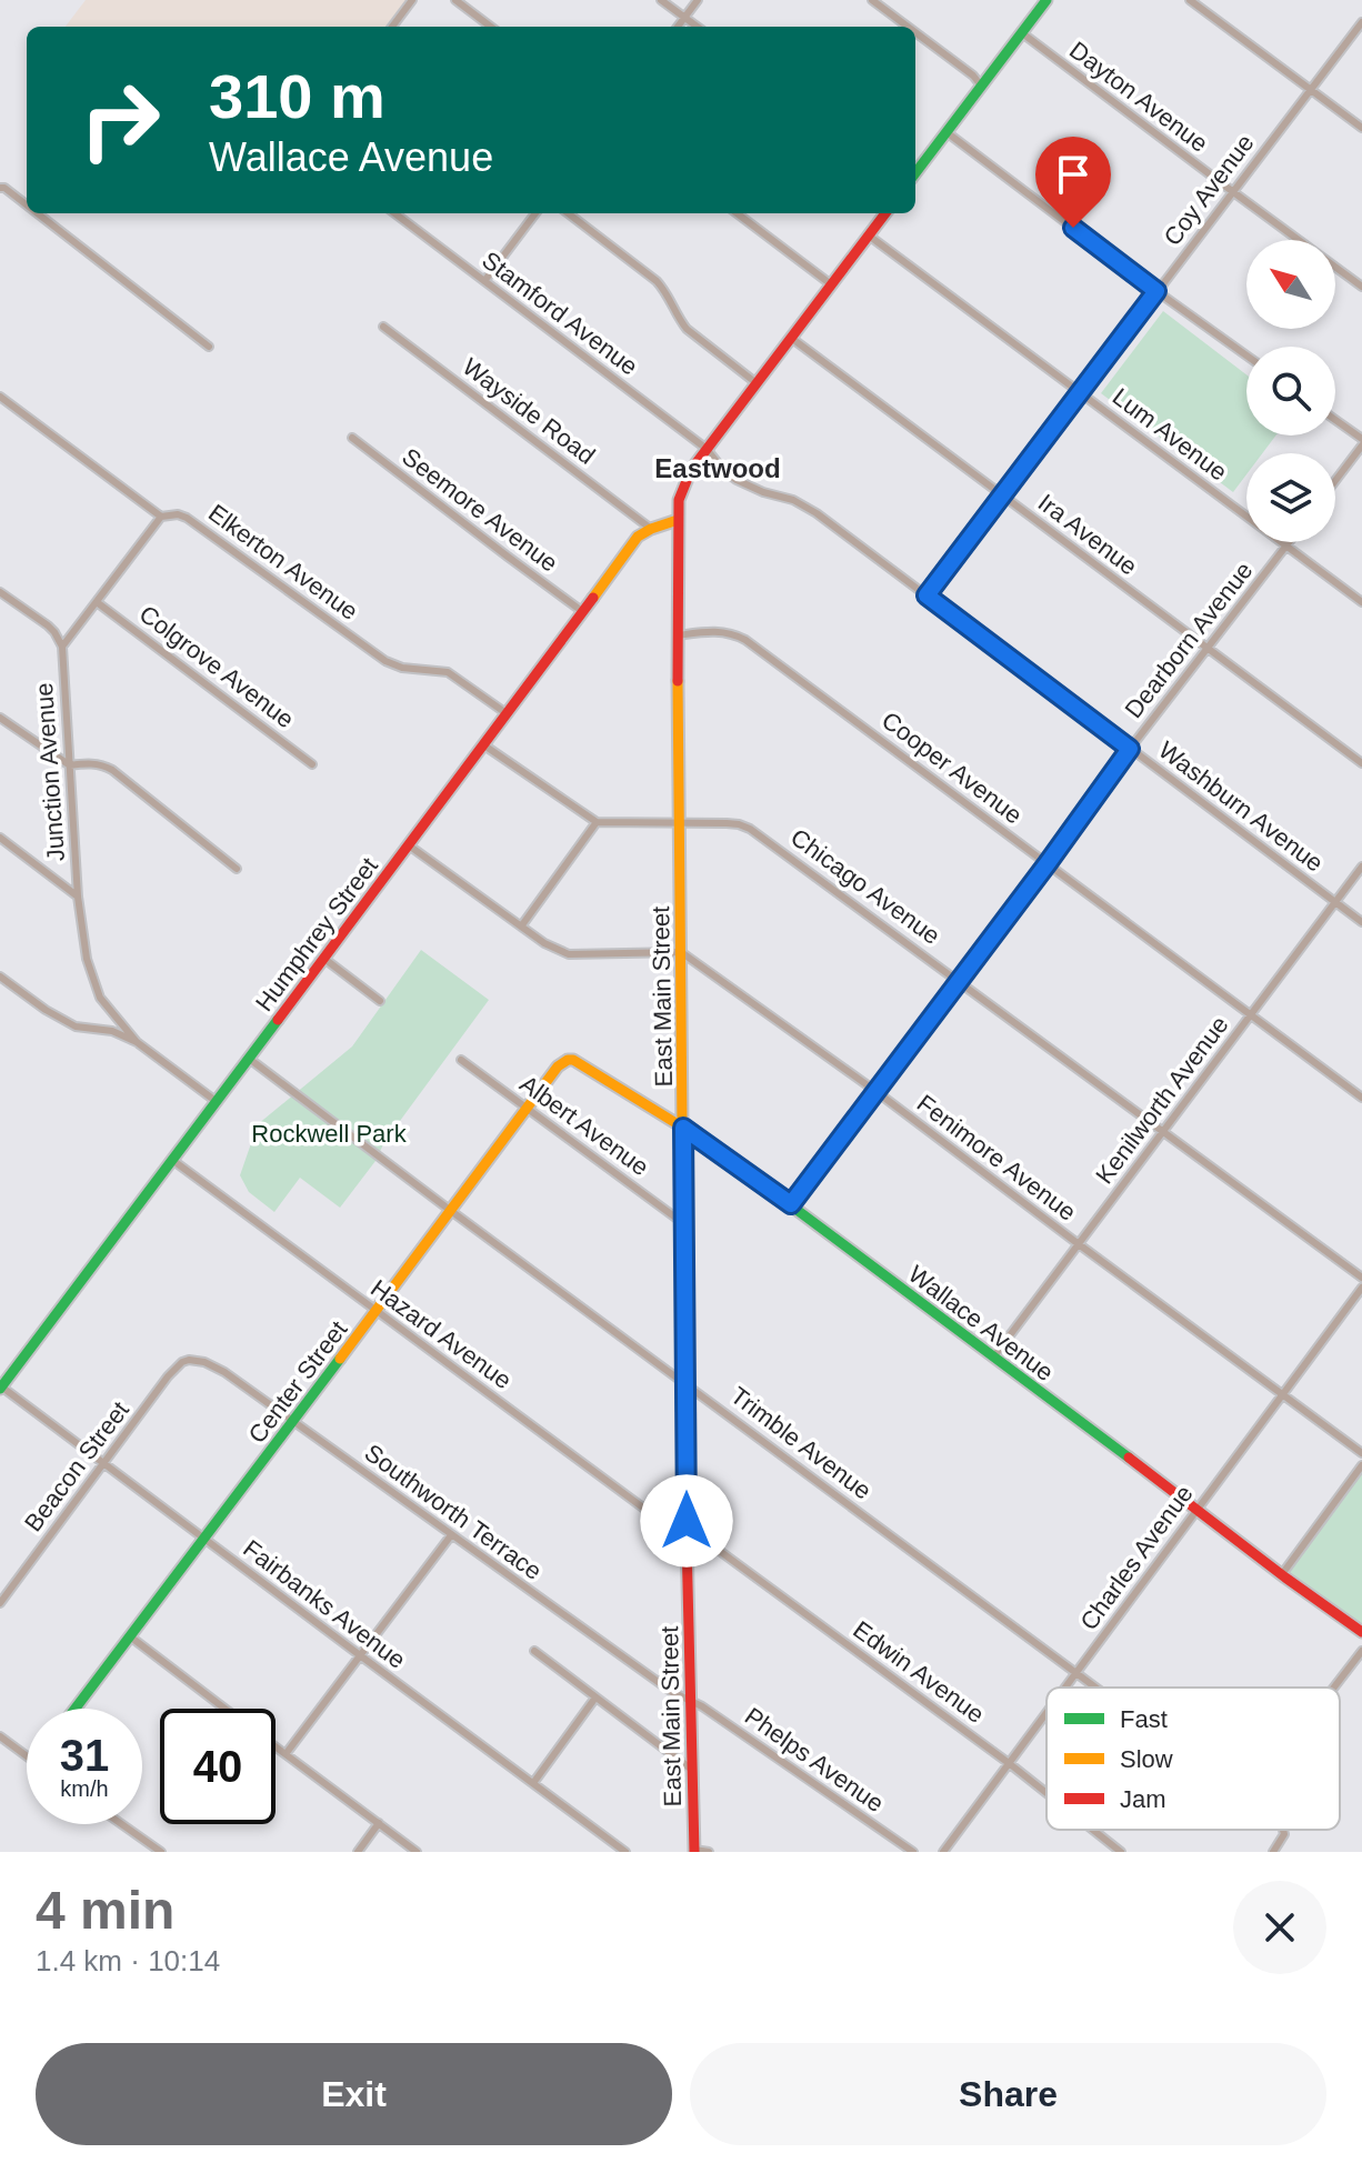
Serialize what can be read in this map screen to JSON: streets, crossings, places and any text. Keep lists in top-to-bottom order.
{
  "streets": {
    "street": [
      "Dayton Avenue",
      "Coy Avenue",
      "Stamford Avenue",
      "Wayside Road",
      "Lum Avenue",
      "Seemore Avenue",
      "Ira Avenue",
      "Elkerton Avenue",
      "Dearborn Avenue",
      "Colgrove Avenue",
      "Cooper Avenue",
      "Junction Avenue",
      "Washburn Avenue",
      "Chicago Avenue",
      "Humphrey Street",
      "East Main Street",
      "Kenilworth Avenue",
      "Albert Avenue",
      "Fenimore Avenue",
      "Wallace Avenue",
      "Hazard Avenue",
      "Center Street",
      "Trimble Avenue",
      "Beacon Street",
      "Southworth Terrace",
      "Charles Avenue",
      "Fairbanks Avenue",
      "Edwin Avenue",
      "Phelps Avenue"
    ]
  },
  "crossings": [
    ["Dayton Avenue", "Coy Avenue"],
    ["Coy Avenue", "Lum Avenue"],
    ["Coy Avenue", "Ira Avenue"],
    ["Coy Avenue", "Washburn Avenue"],
    ["Stamford Avenue", "Washburn Avenue"],
    ["Stamford Avenue", "East Main Street"],
    ["Wayside Road", "Humphrey Street"],
    ["Lum Avenue", "Dearborn Avenue"],
    ["Lum Avenue", "East Main Street"],
    ["Seemore Avenue", "Humphrey Street"],
    ["Ira Avenue", "Dearborn Avenue"],
    ["Ira Avenue", "East Main Street"],
    ["Elkerton Avenue", "Junction Avenue"],
    ["Elkerton Avenue", "Humphrey Street"],
    ["Dearborn Avenue", "Cooper Avenue"],
    ["Dearborn Avenue", "Washburn Avenue"],
    ["Dearborn Avenue", "Chicago Avenue"],
    ["Dearborn Avenue", "Fenimore Avenue"],
    ["Dearborn Avenue", "Wallace Avenue"],
    ["Colgrove Avenue", "Junction Avenue"],
    ["Cooper Avenue", "East Main Street"],
    ["Cooper Avenue", "Kenilworth Avenue"],
    ["Washburn Avenue", "East Main Street"],
    ["Washburn Avenue", "Kenilworth Avenue"],
    ["Chicago Avenue", "East Main Street"],
    ["Chicago Avenue", "Kenilworth Avenue"],
    ["Humphrey Street", "East Main Street"],
    ["Humphrey Street", "Hazard Avenue"],
    ["Humphrey Street", "Trimble Avenue"],
    ["Humphrey Street", "Fairbanks Avenue"],
    ["East Main Street", "Albert Avenue"],
    ["East Main Street", "Fenimore Avenue"],
    ["East Main Street", "Wallace Avenue"],
    ["East Main Street", "Hazard Avenue"],
    ["East Main Street", "Trimble Avenue"],
    ["East Main Street", "Southworth Terrace"],
    ["East Main Street", "Edwin Avenue"],
    ["East Main Street", "Phelps Avenue"],
    ["Kenilworth Avenue", "Fenimore Avenue"],
    ["Kenilworth Avenue", "Wallace Avenue"],
    ["Albert Avenue", "Center Street"],
    ["Fenimore Avenue", "Charles Avenue"],
    ["Wallace Avenue", "Center Street"],
    ["Wallace Avenue", "Charles Avenue"],
    ["Hazard Avenue", "Center Street"],
    ["Hazard Avenue", "Edwin Avenue"],
    ["Center Street", "Trimble Avenue"],
    ["Center Street", "Southworth Terrace"],
    ["Center Street", "Fairbanks Avenue"],
    ["Trimble Avenue", "Charles Avenue"],
    ["Beacon Street", "Southworth Terrace"],
    ["Beacon Street", "Fairbanks Avenue"],
    ["Southworth Terrace", "Phelps Avenue"],
    ["Charles Avenue", "Edwin Avenue"]
  ],
  "districts": ["Eastwood"],
  "parks": ["Rockwell Park"],
  "legend": ["Fast", "Slow", "Jam"],
  "north": "top left",
  "page": {
    "turn": ["310 m", "Wallace Avenue"],
    "speed": "31 km/h",
    "limit": "40",
    "heading": ["4 min", "1.4 km · 10:14"],
    "buttons": ["Exit", "Share"]
  }
}
